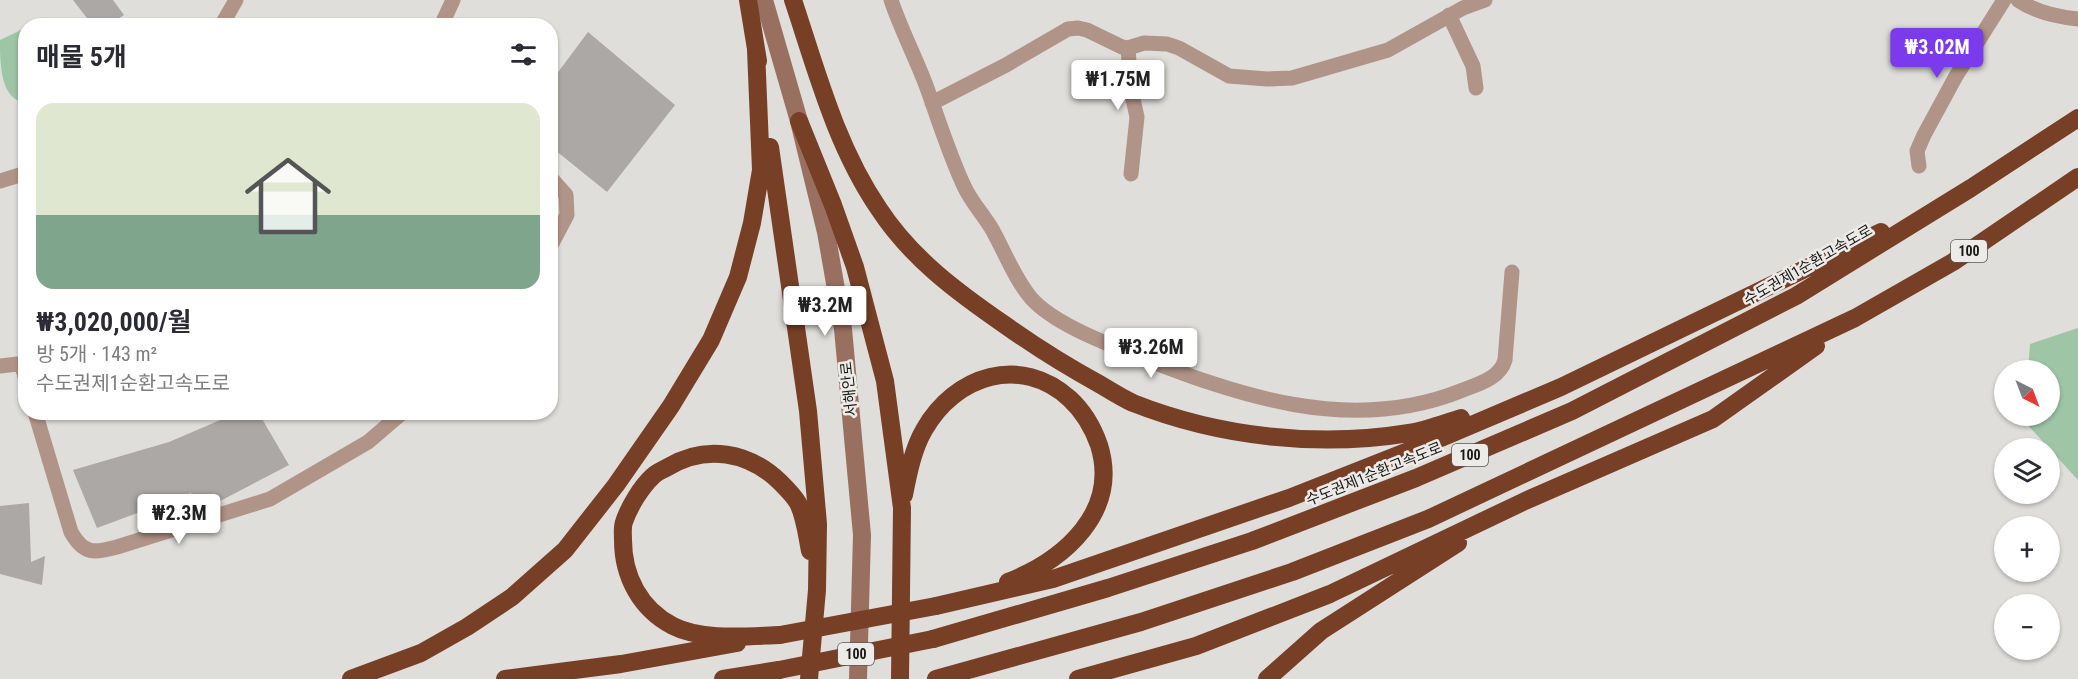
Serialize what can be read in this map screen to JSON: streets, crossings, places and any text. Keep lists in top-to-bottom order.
{
  "streets": {
    "highway": ["100", "수도권제1순환고속도로"],
    "main road": ["서해안로"]
  },
  "north": "bottom right",
  "page": {
    "heading": "매물 5개",
    "price": [
      "₩3.02M",
      "₩1.75M",
      "₩3.2M",
      "₩3.26M",
      "₩2.3M"
    ],
    "list": [
      {
        "name": "₩3,020,000/월",
        "note": "방 5개 · 143 m² · 수도권제1순환고속도로"
      }
    ],
    "map_buttons": ["+", "−"]
  }
}
